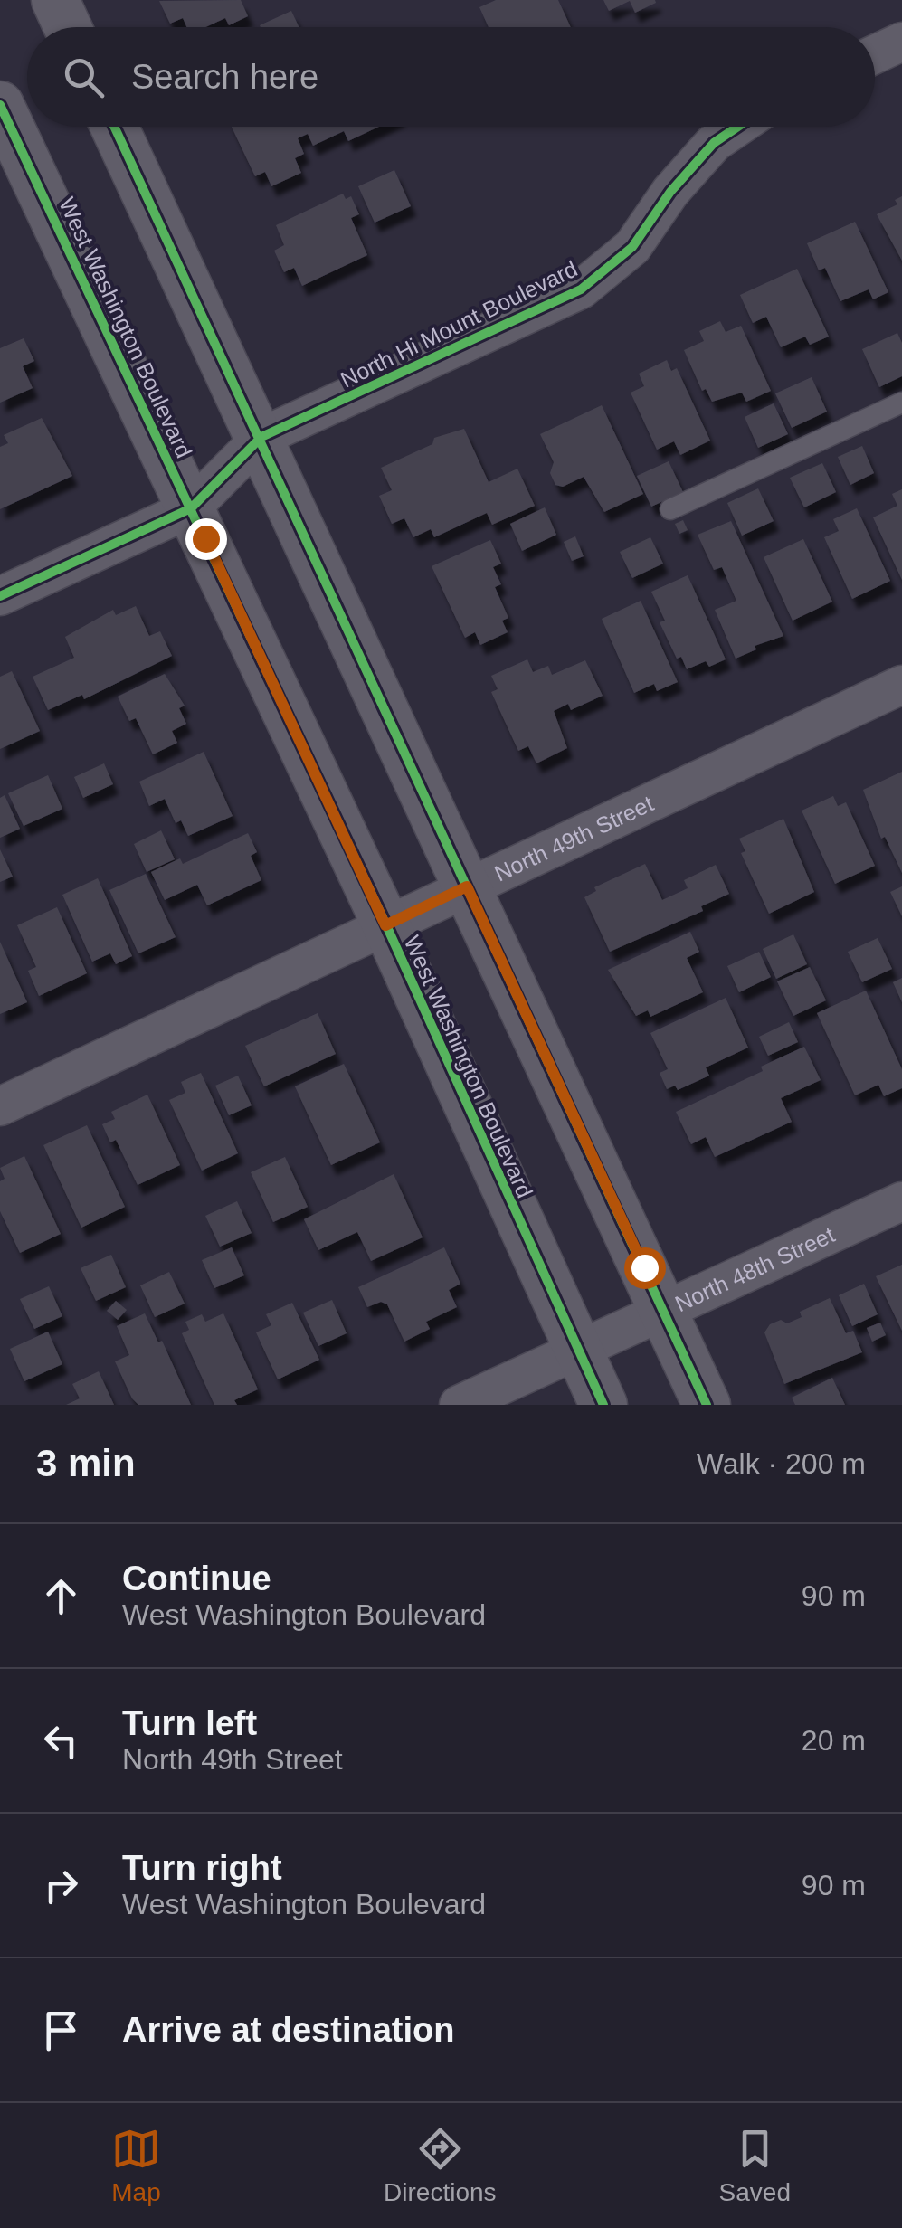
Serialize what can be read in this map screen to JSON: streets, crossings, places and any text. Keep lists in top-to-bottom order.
{
  "streets": {
    "street": [
      "North Hi Mount Boulevard",
      "West Washington Boulevard",
      "North 49th Street",
      "North 48th Street"
    ]
  },
  "crossings": [
    ["North Hi Mount Boulevard", "West Washington Boulevard"],
    ["West Washington Boulevard", "North 49th Street"],
    ["West Washington Boulevard", "North 48th Street"]
  ],
  "page": {
    "search": "Search here",
    "heading": ["3 min", "Walk · 200 m"],
    "list": [
      ["Continue", "West Washington Boulevard", "90 m"],
      ["Turn left", "North 49th Street", "20 m"],
      ["Turn right", "West Washington Boulevard", "90 m"],
      "Arrive at destination"
    ],
    "nav": ["Map", "Directions", "Saved"]
  }
}
